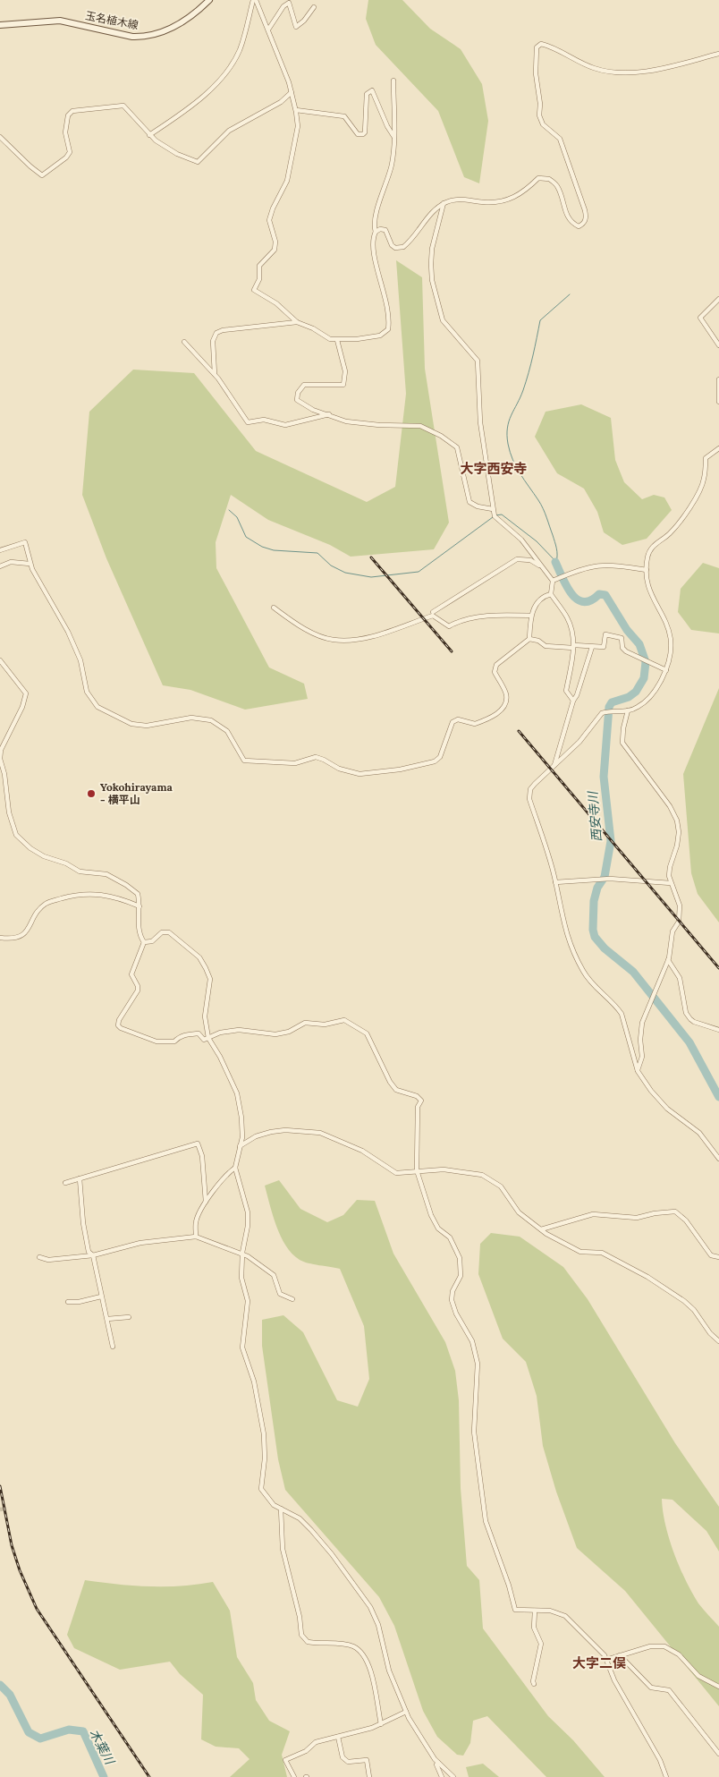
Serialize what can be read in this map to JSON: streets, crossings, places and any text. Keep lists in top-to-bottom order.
{
  "streets": {
    "main road": ["玉名植木線"]
  },
  "districts": ["大字西安寺", "大字二俣"],
  "water": ["西安寺川", "木葉川"],
  "places": ["Yokohirayama - 横平山"]
}
